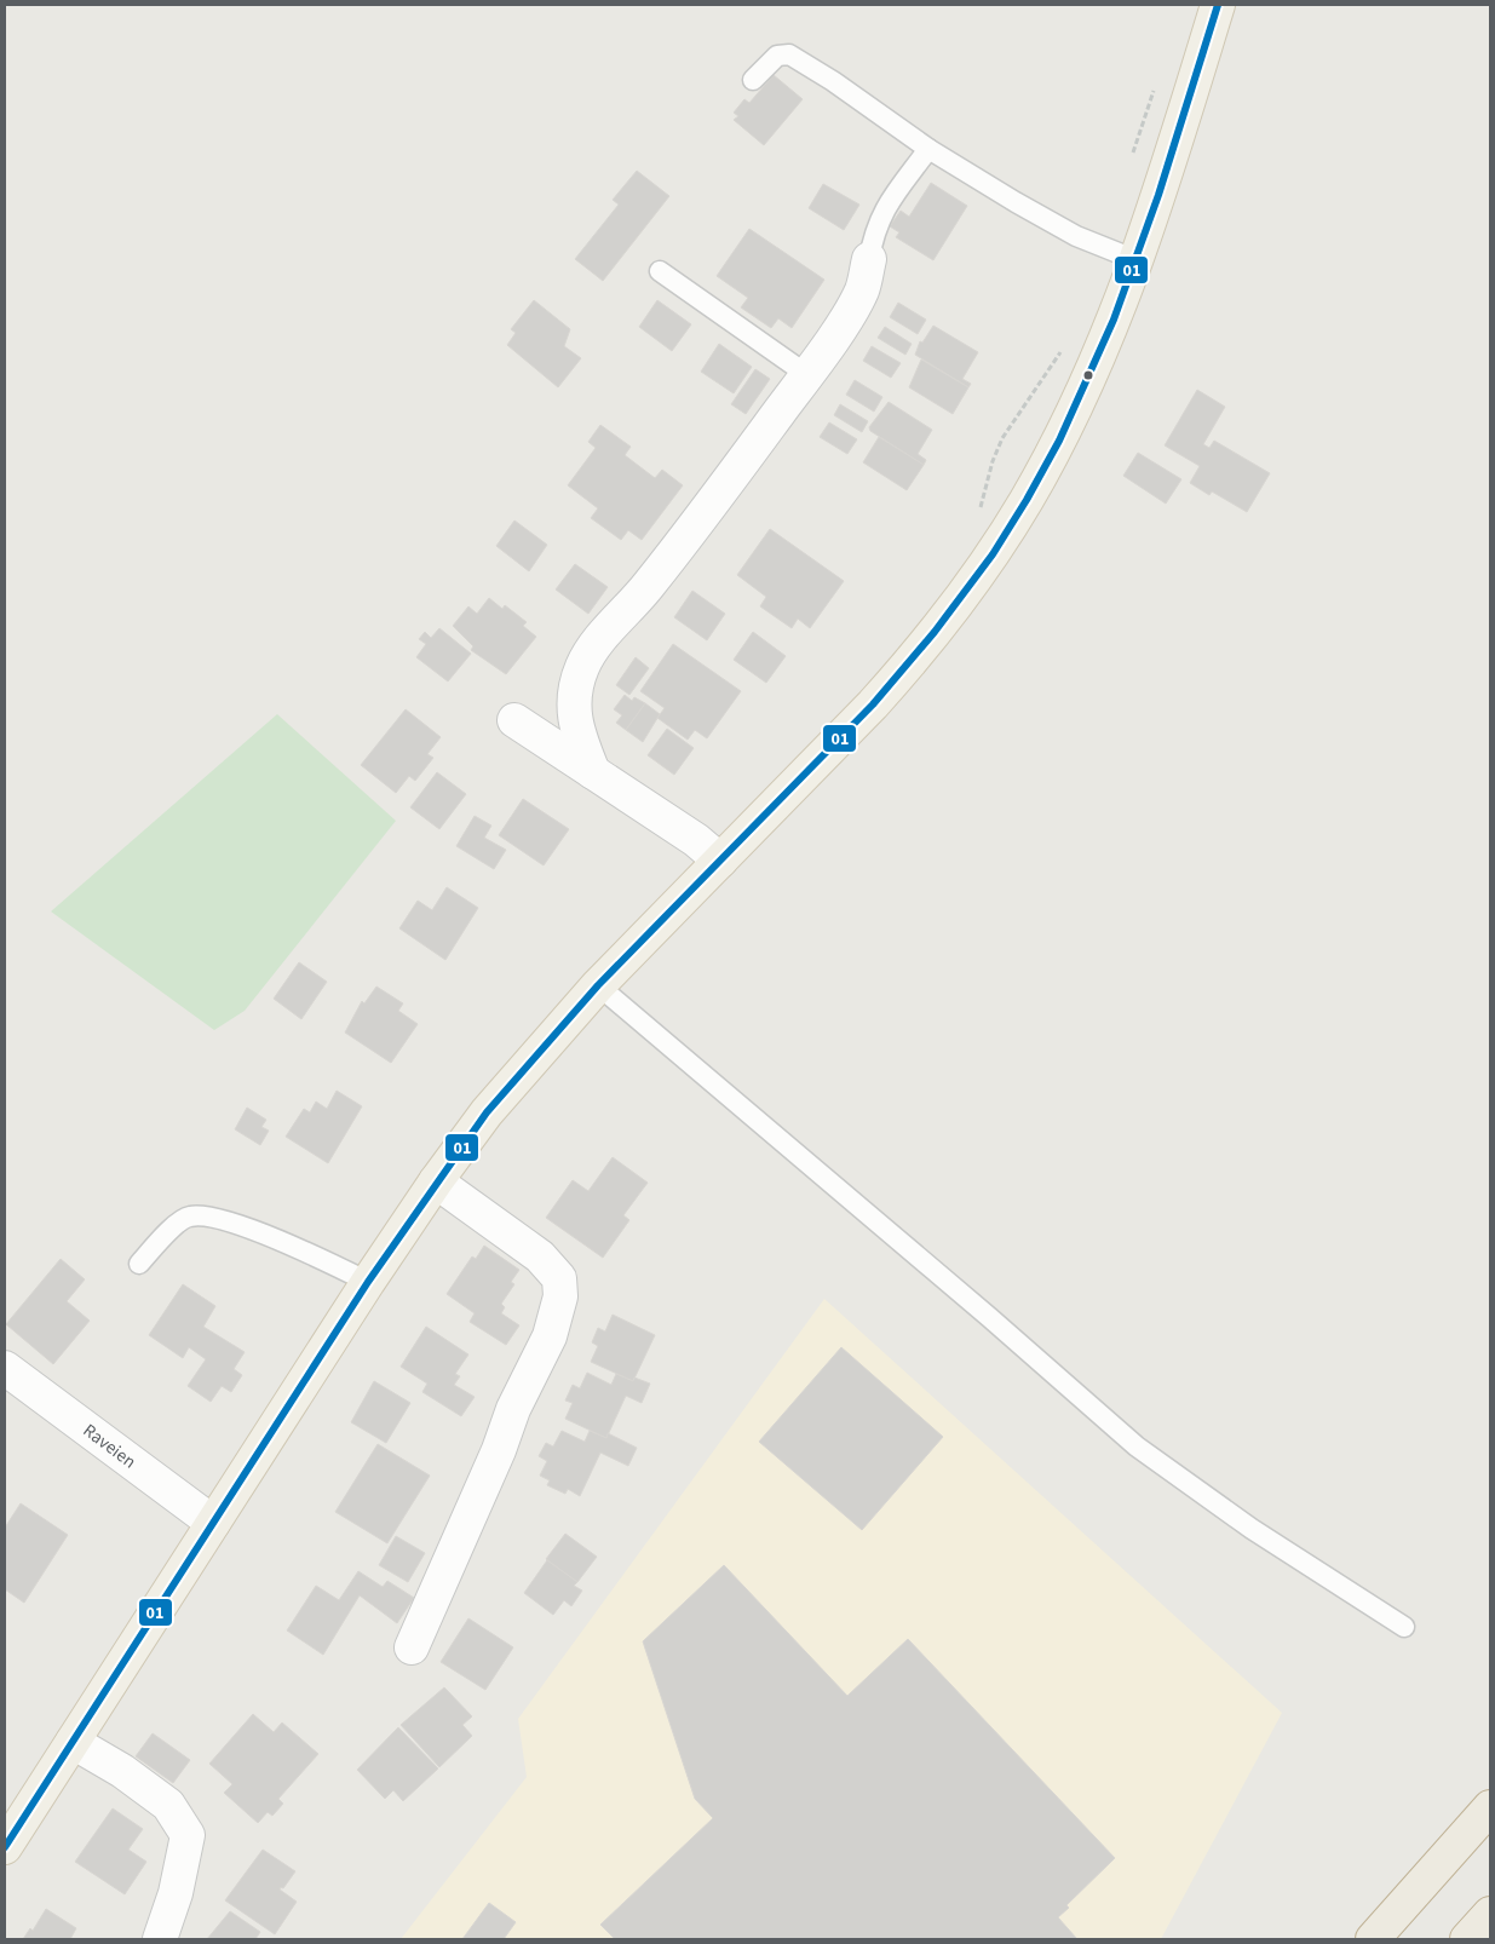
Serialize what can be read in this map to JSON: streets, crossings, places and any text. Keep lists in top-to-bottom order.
{
  "streets": {
    "street": ["Raveien"]
  },
  "lines": ["transit line 01"]
}
